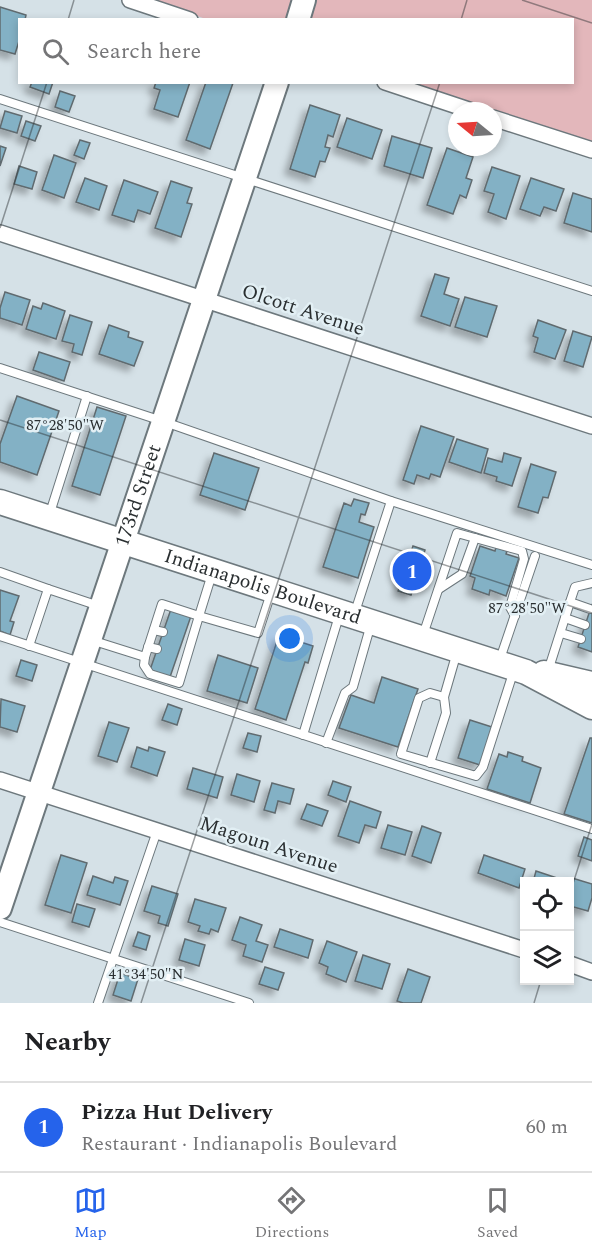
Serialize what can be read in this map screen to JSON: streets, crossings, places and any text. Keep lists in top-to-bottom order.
{
  "streets": {
    "main road": ["Indianapolis Boulevard"],
    "street": ["Olcott Avenue", "173rd Street", "Magoun Avenue"]
  },
  "crossings": [
    ["Olcott Avenue", "173rd Street"],
    ["173rd Street", "Indianapolis Boulevard"],
    ["173rd Street", "Magoun Avenue"]
  ],
  "north": "left",
  "page": {
    "search": "Search here",
    "pins": "1",
    "heading": "Nearby",
    "list": [
      {
        "mark": "1",
        "name": "Pizza Hut Delivery",
        "note": "Restaurant · Indianapolis Boulevard",
        "value": "60 m"
      }
    ],
    "nav": ["Map", "Directions", "Saved"]
  },
  "coordinates": ["87°28'50\"W", "41°34'50\"N"]
}
